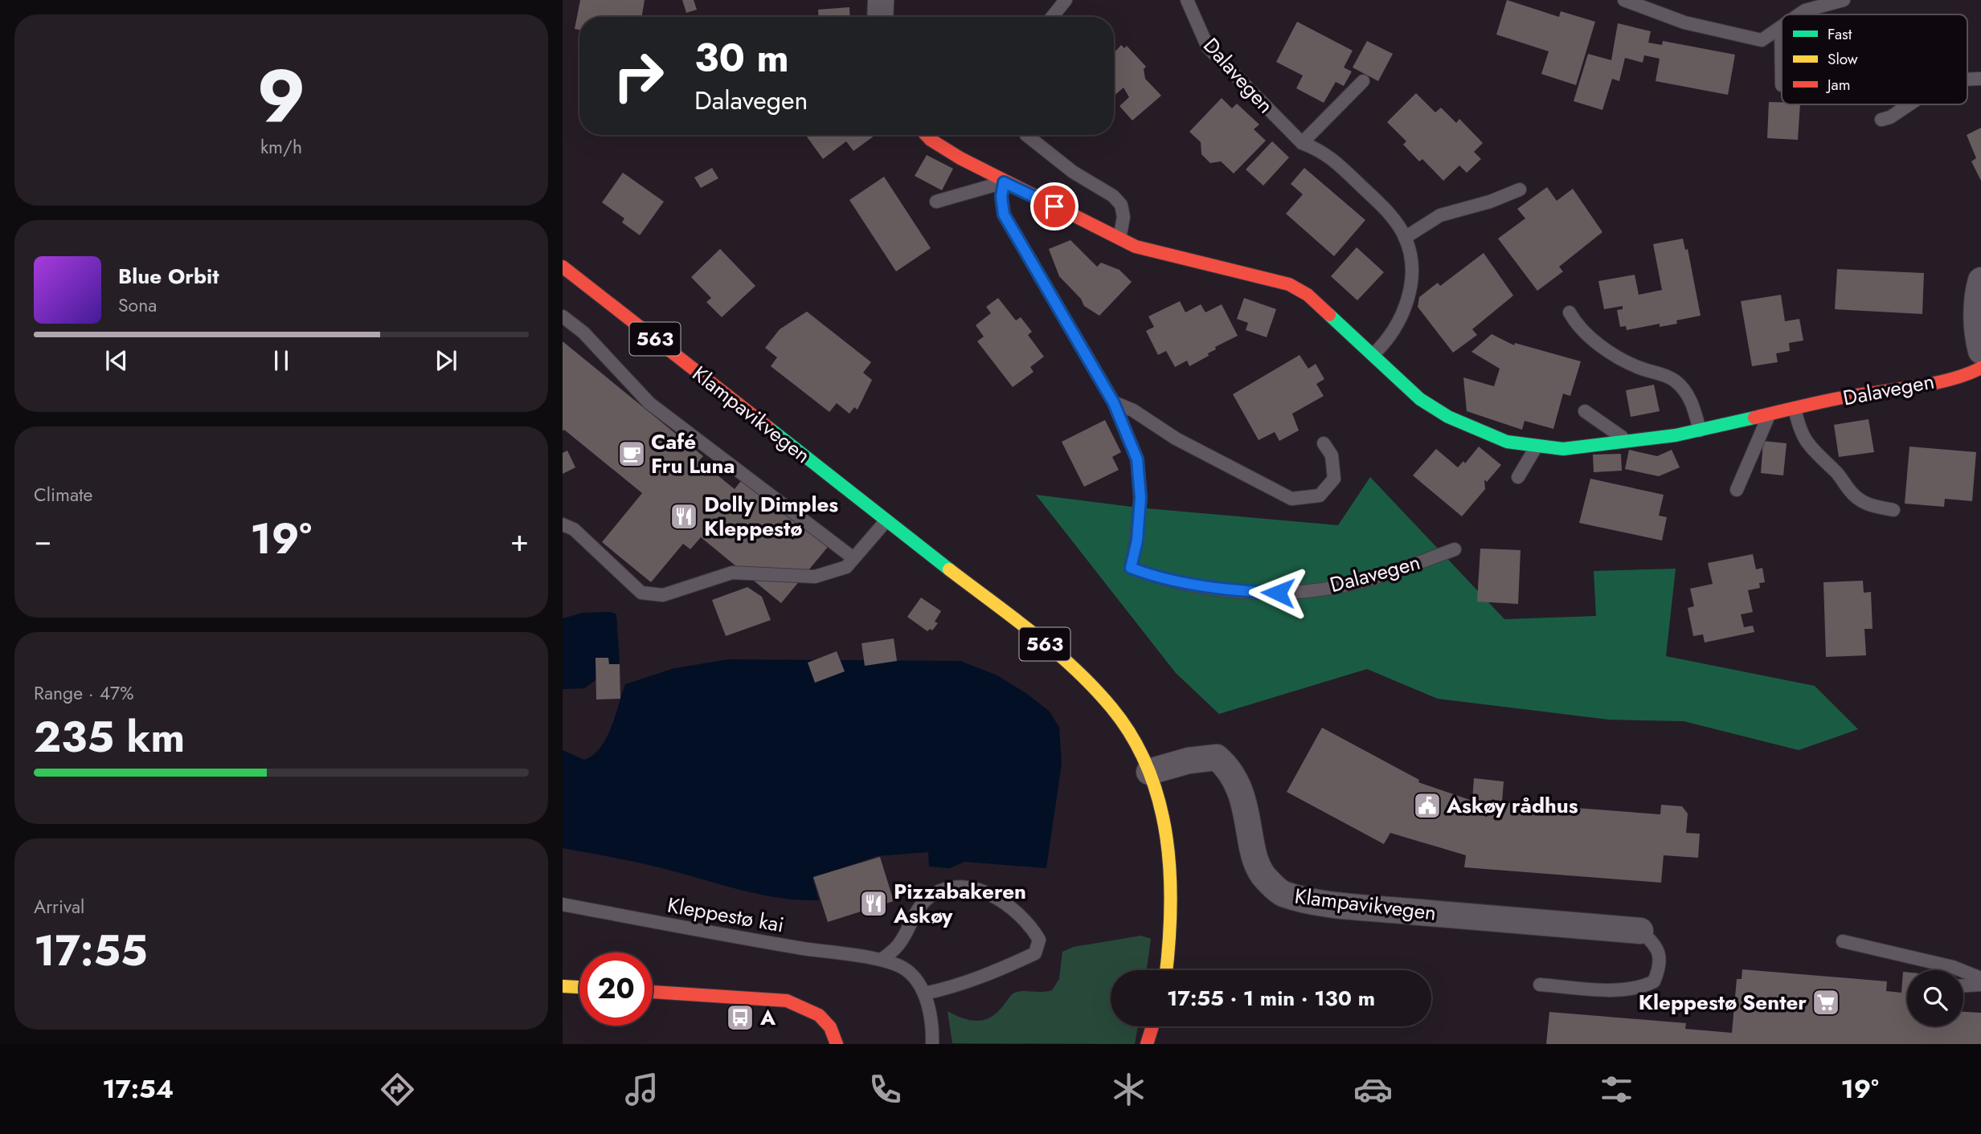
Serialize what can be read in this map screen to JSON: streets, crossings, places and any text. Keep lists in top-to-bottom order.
{
  "streets": {
    "main road": ["Dalavegen", "563", "Klampavikvegen"],
    "lane": ["Kleppestø kai"]
  },
  "places": {
    "cafe": ["Café Fru Luna"],
    "restaurant": ["Dolly Dimples Kleppestø", "Pizzabakeren Askøy"],
    "public building": ["Askøy rådhus"],
    "supermarket": ["Kleppestø Senter"],
    "bus stop": ["A"]
  },
  "legend": ["Fast", "Slow", "Jam"],
  "page": {
    "tile": [
      ["9", "km/h"],
      "Climate",
      ["Range · 47%", "235 km"],
      ["Arrival", "17:55"]
    ],
    "turn": ["30 m", "Dalavegen"],
    "song": ["Blue Orbit", "Sona"],
    "heat": ["−", "19°", "+"],
    "limit": "20",
    "trip": "17:55 · 1 min · 130 m",
    "tabs": ["17:54", "19°"]
  }
}
